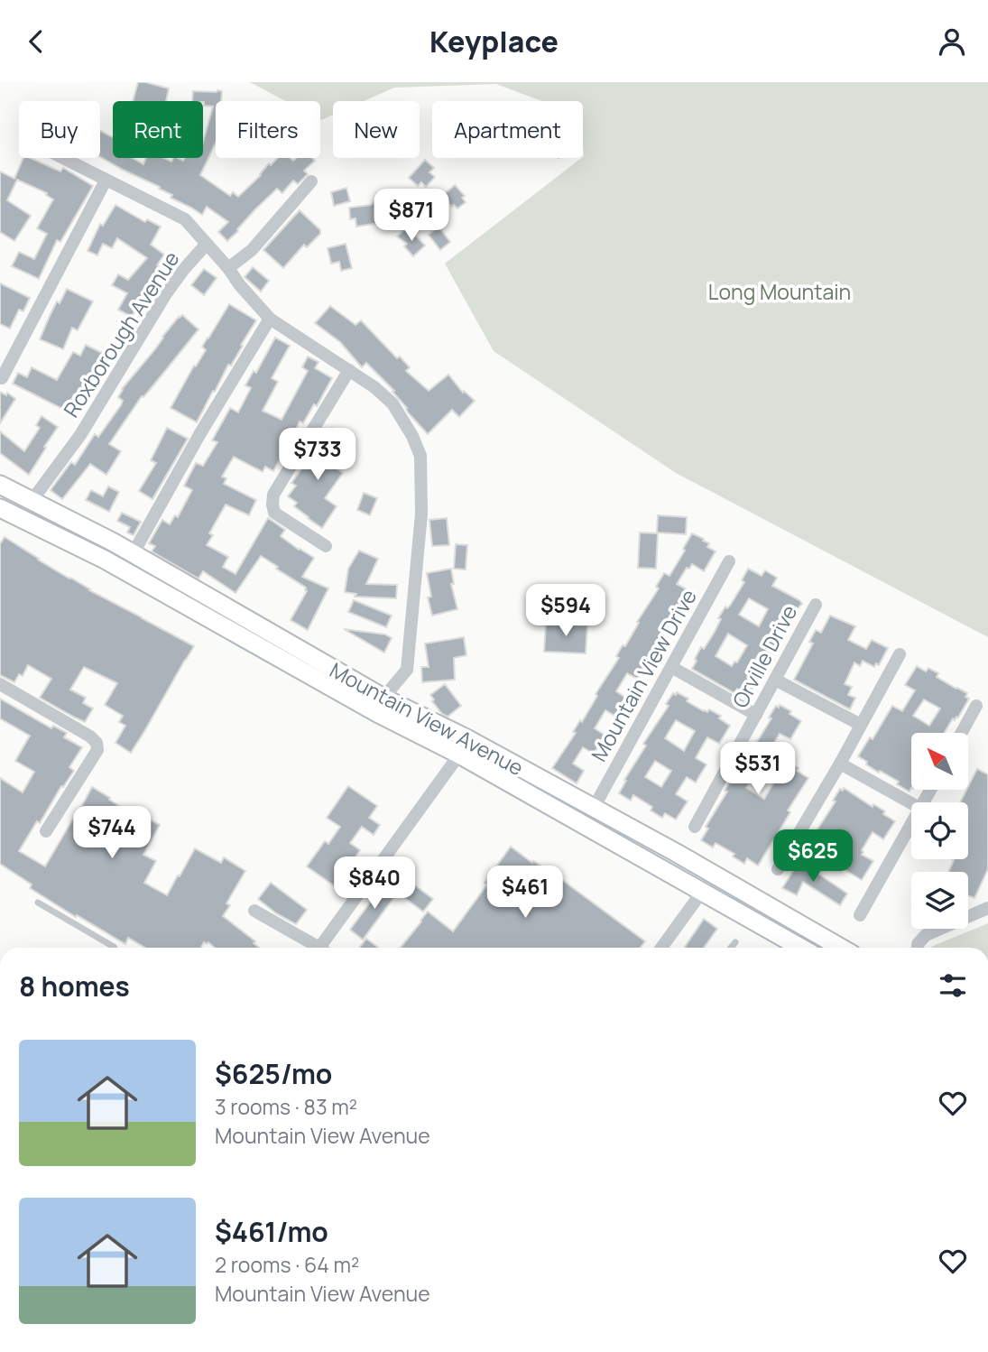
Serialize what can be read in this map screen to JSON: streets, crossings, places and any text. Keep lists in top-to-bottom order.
{
  "streets": {
    "main road": ["Mountain View Avenue"],
    "street": ["Roxborough Avenue", "Orville Drive", "Mountain View Drive"]
  },
  "crossings": [
    ["Roxborough Avenue", "Mountain View Avenue"],
    ["Mountain View Drive", "Mountain View Avenue"]
  ],
  "parks": ["Long Mountain"],
  "north": "top left",
  "page": {
    "header": "Keyplace",
    "chip": [
      "Buy",
      "Rent",
      "Filters",
      "New",
      "Apartment"
    ],
    "price": [
      "$871",
      "$733",
      "$594",
      "$531",
      "$744",
      "$625",
      "$840",
      "$461"
    ],
    "heading": "8 homes",
    "list": [
      {
        "name": "$625/mo",
        "note": "3 rooms · 83 m² · Mountain View Avenue"
      },
      {
        "name": "$461/mo",
        "note": "2 rooms · 64 m² · Mountain View Avenue"
      }
    ]
  }
}
